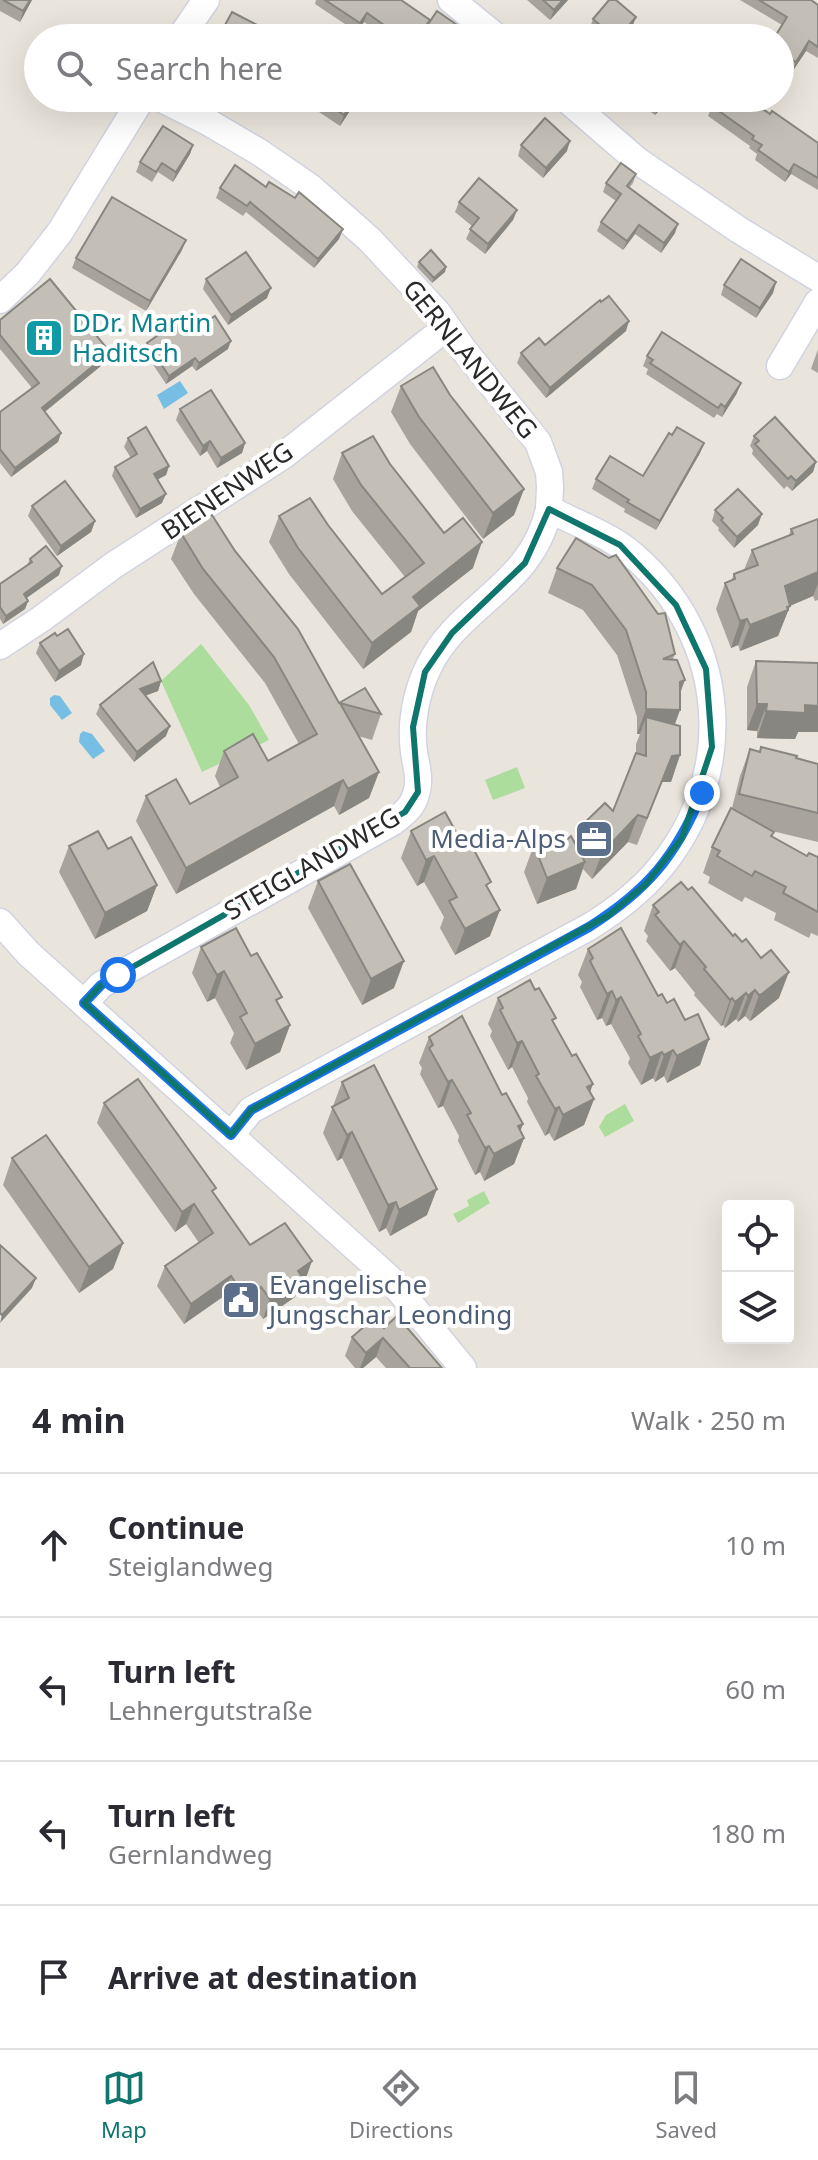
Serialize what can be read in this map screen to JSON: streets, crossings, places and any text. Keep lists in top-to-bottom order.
{
  "streets": {
    "street": ["GERNLANDWEG", "BIENENWEG", "STEIGLANDWEG"]
  },
  "crossings": [
    ["GERNLANDWEG", "BIENENWEG"],
    ["GERNLANDWEG", "STEIGLANDWEG"]
  ],
  "places": {
    "building": ["DDr. Martin Haditsch"],
    "office": ["Media-Alps"],
    "public building": ["Evangelische Jungschar Leonding"]
  },
  "page": {
    "search": "Search here",
    "heading": ["4 min", "Walk · 250 m"],
    "list": [
      ["Continue", "Steiglandweg", "10 m"],
      ["Turn left", "Lehnergutstraße", "60 m"],
      ["Turn left", "Gernlandweg", "180 m"],
      "Arrive at destination"
    ],
    "nav": ["Map", "Directions", "Saved"]
  }
}
